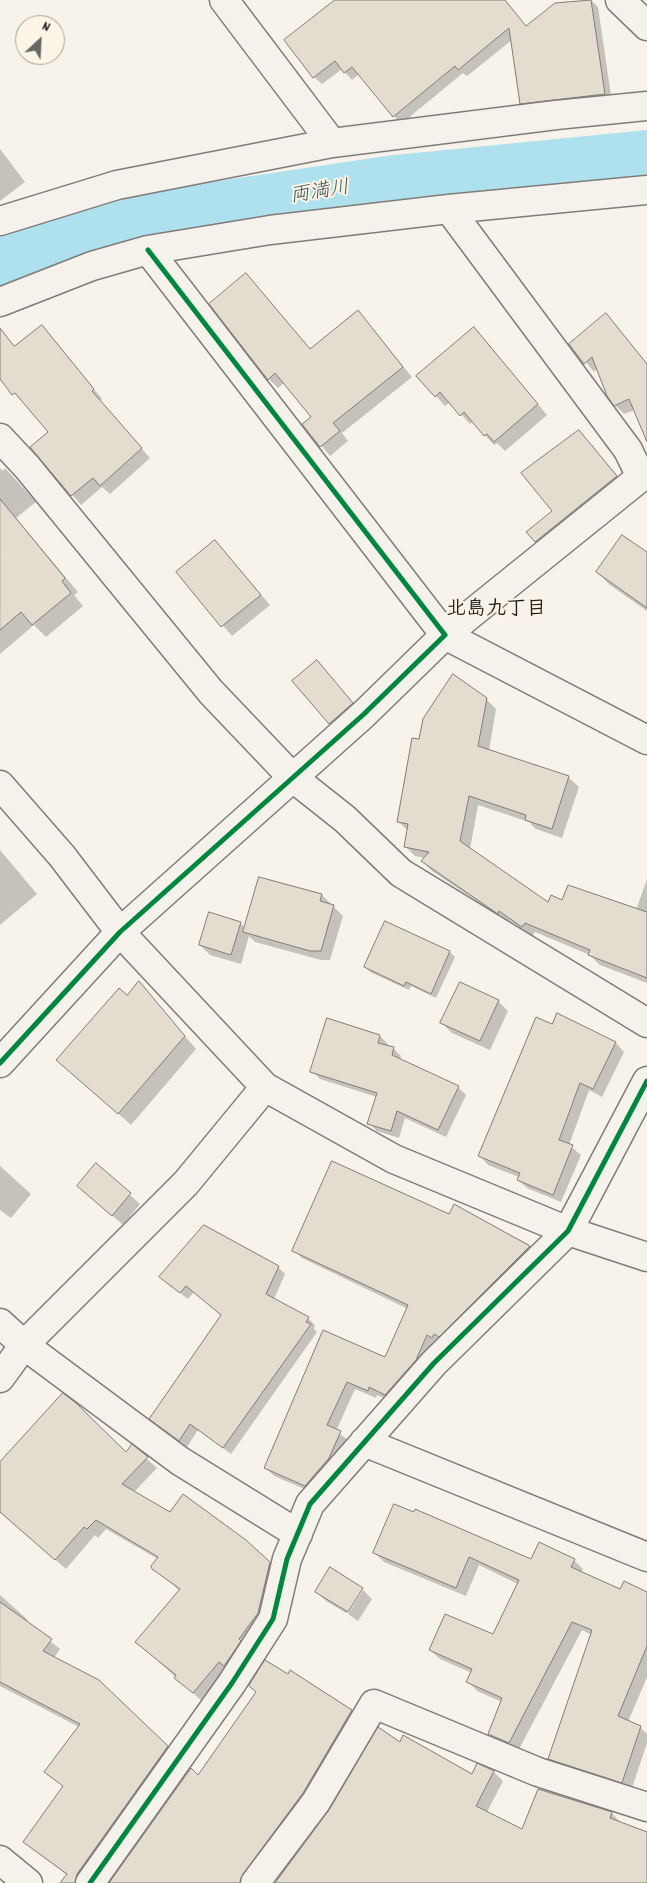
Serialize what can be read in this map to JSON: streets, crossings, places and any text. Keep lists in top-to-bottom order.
{
  "districts": ["北島九丁目"],
  "water": ["両満川"],
  "north": "top right"
}
